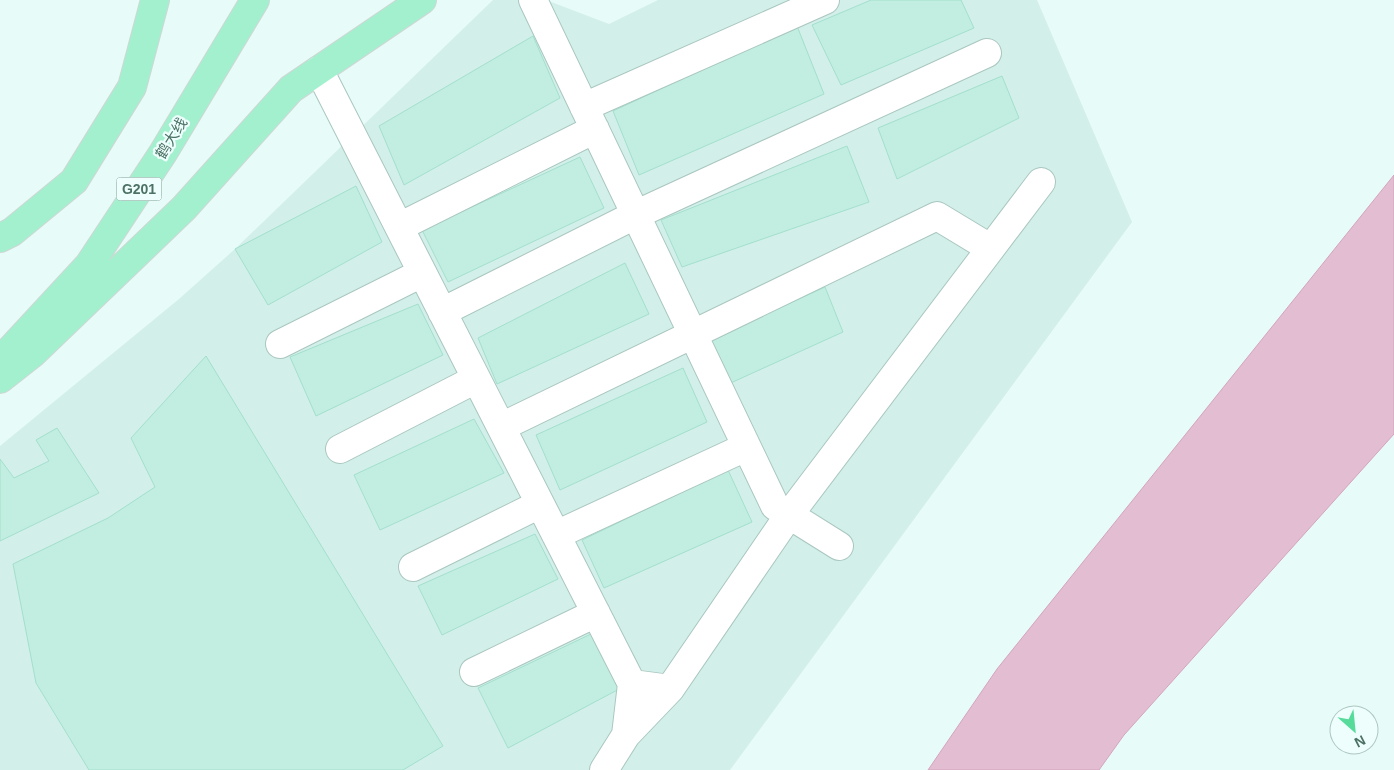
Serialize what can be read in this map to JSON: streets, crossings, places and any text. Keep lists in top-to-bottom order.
{
  "streets": {
    "highway": ["鹤大线", "G201"]
  },
  "north": "bottom right"
}
